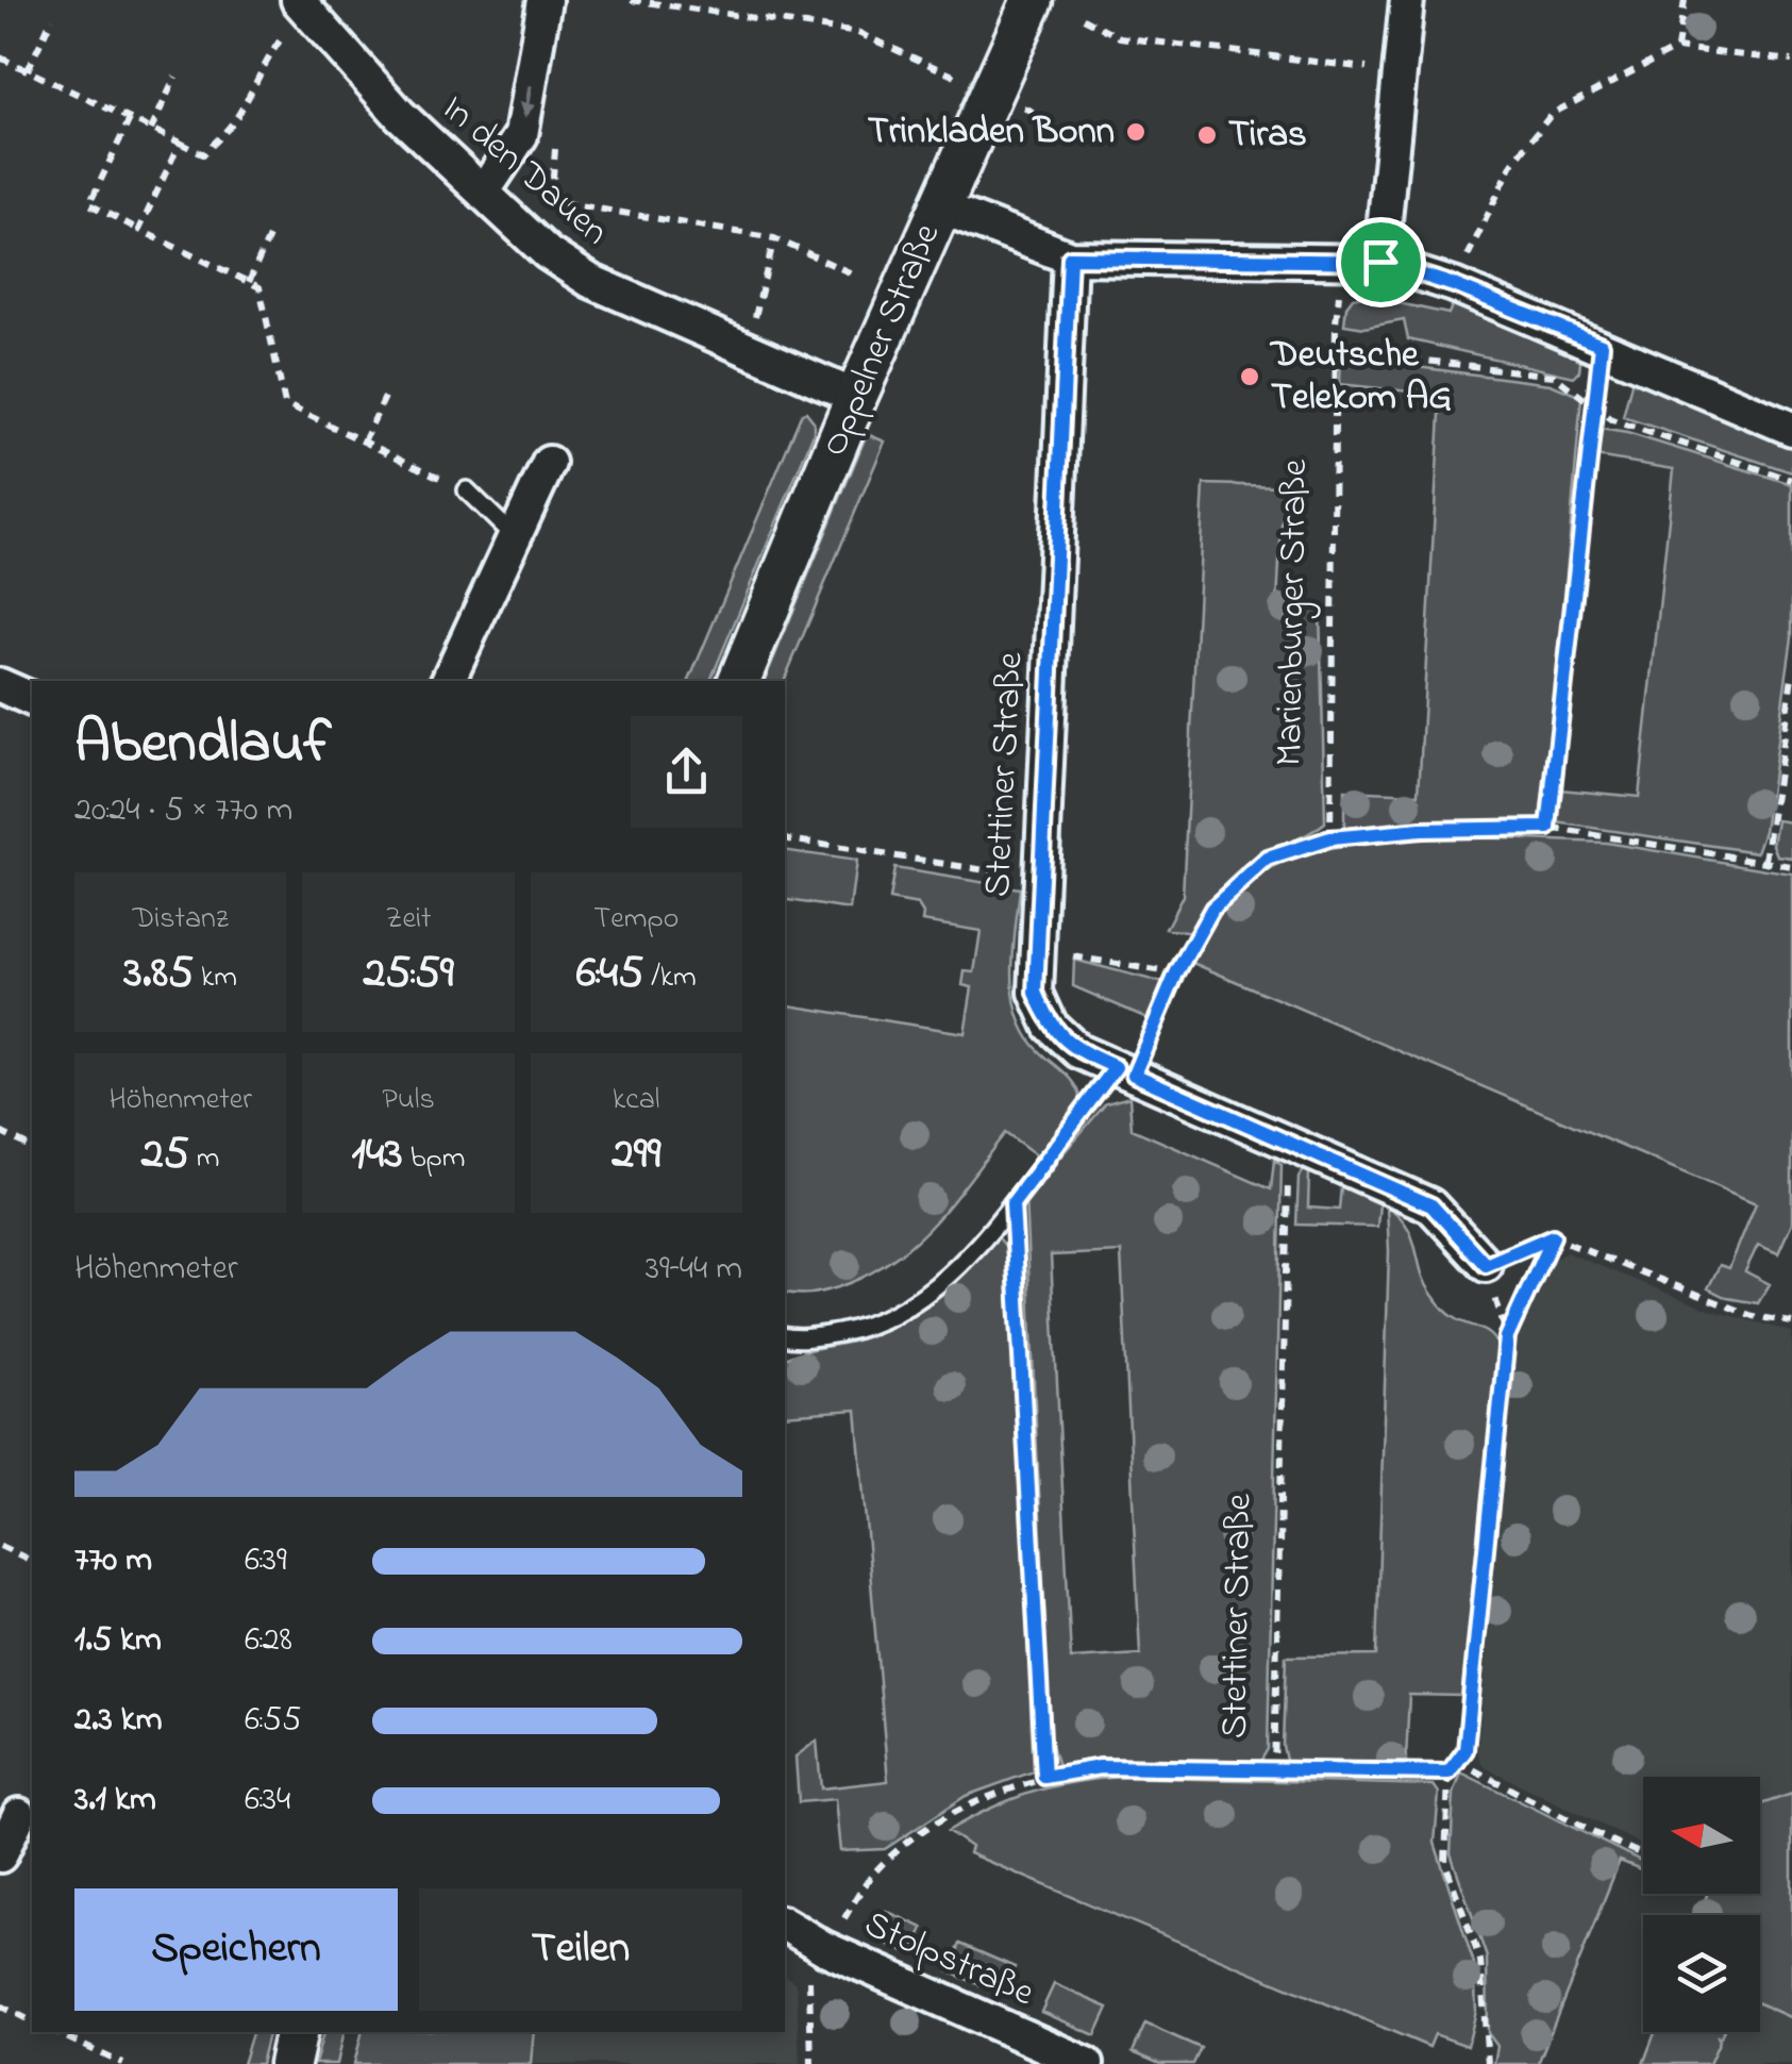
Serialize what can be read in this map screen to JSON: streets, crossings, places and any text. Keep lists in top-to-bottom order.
{
  "streets": {
    "street": [
      "In den Dauen",
      "Oppelner Straße",
      "Stettiner Straße",
      "Stolpstraße"
    ],
    "path": ["Marienburger Straße"]
  },
  "crossings": [
    ["In den Dauen", "Oppelner Straße"]
  ],
  "places": ["Trinkladen Bonn", "Tiras", "Deutsche Telekom AG"],
  "north": "left",
  "page": {
    "heading": ["Abendlauf", "20:24 · 5 × 770 m"],
    "stats": [
      ["Distanz", "3.85 km"],
      ["Zeit", "25:59"],
      ["Tempo", "6:45 /km"],
      ["Höhenmeter", "25 m"],
      ["Puls", "143 bpm"],
      ["kcal", "299"]
    ],
    "chart": ["Höhenmeter", "39–44 m"],
    "list": [
      {
        "name": "770 m",
        "note": "6:39"
      },
      {
        "name": "1.5 km",
        "note": "6:28"
      },
      {
        "name": "2.3 km",
        "note": "6:55"
      },
      {
        "name": "3.1 km",
        "note": "6:34"
      }
    ],
    "buttons": ["Speichern", "Teilen"]
  }
}
